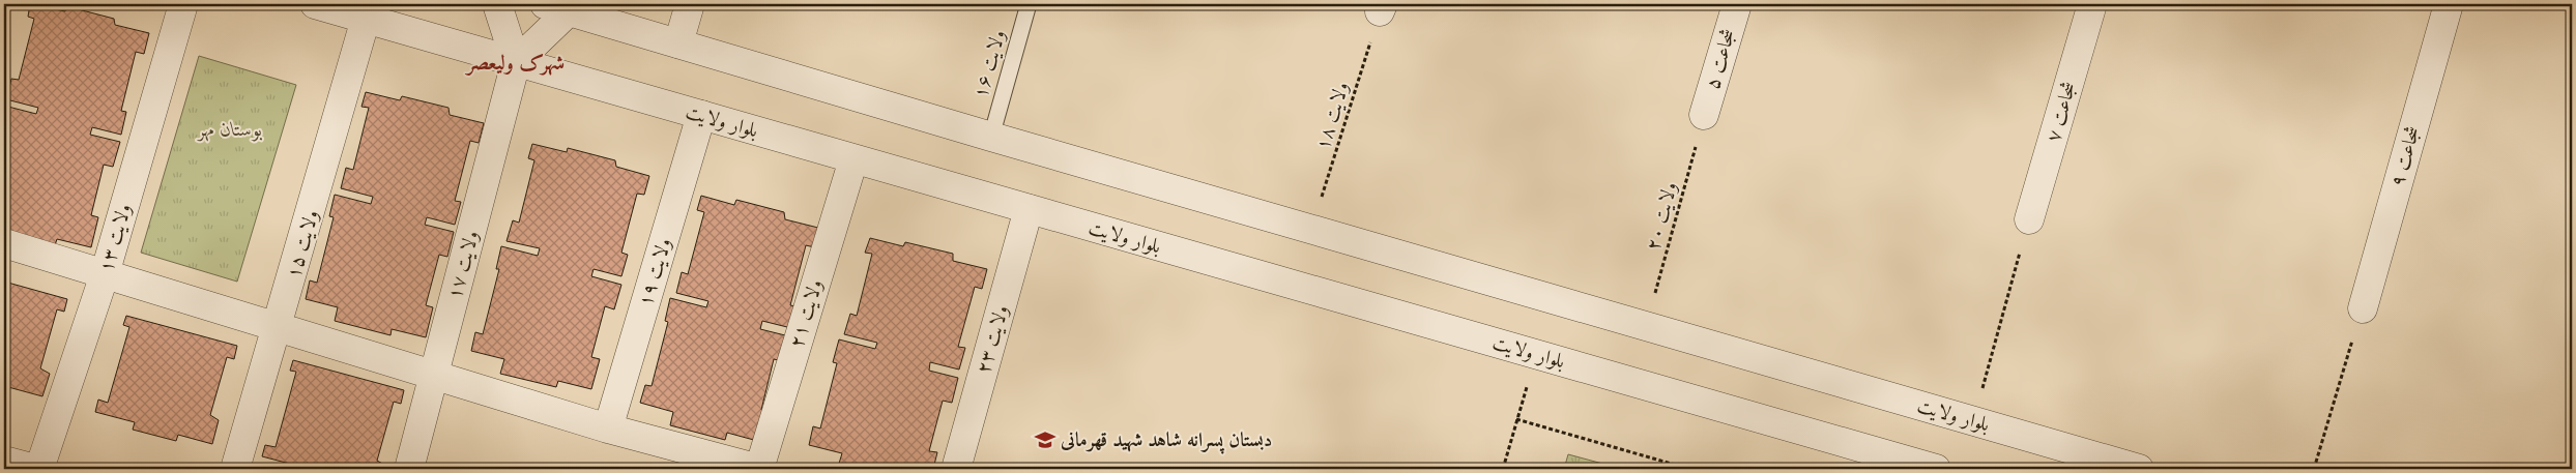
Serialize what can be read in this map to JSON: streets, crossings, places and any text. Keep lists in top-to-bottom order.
{
  "streets": {
    "street": [
      "شجاعت ۵",
      "شجاعت ۷",
      "بلوار ولایت",
      "شجاعت ۹",
      "ولایت ۱۳",
      "ولایت ۱۵",
      "ولایت ۱۷",
      "ولایت ۱۹",
      "ولایت ۲۱",
      "ولایت ۲۳"
    ],
    "lane": ["ولایت ۱۶"],
    "path": ["ولایت ۱۸", "ولایت ۲۰"]
  },
  "crossings": [
    ["شجاعت ۵", "ولایت ۲۰"],
    ["ولایت ۱۶", "بلوار ولایت"],
    ["ولایت ۱۸", "بلوار ولایت"],
    ["بلوار ولایت", "ولایت ۲۰"],
    ["بلوار ولایت", "ولایت ۱۵"],
    ["بلوار ولایت", "ولایت ۱۷"],
    ["بلوار ولایت", "ولایت ۱۹"],
    ["بلوار ولایت", "ولایت ۲۱"],
    ["بلوار ولایت", "ولایت ۲۳"]
  ],
  "districts": ["شهرک ولیعصر"],
  "parks": ["بوستان مهر"],
  "places": {
    "school or university": ["دبستان پسرانه شاهد شهید قهرمانی"]
  }
}
